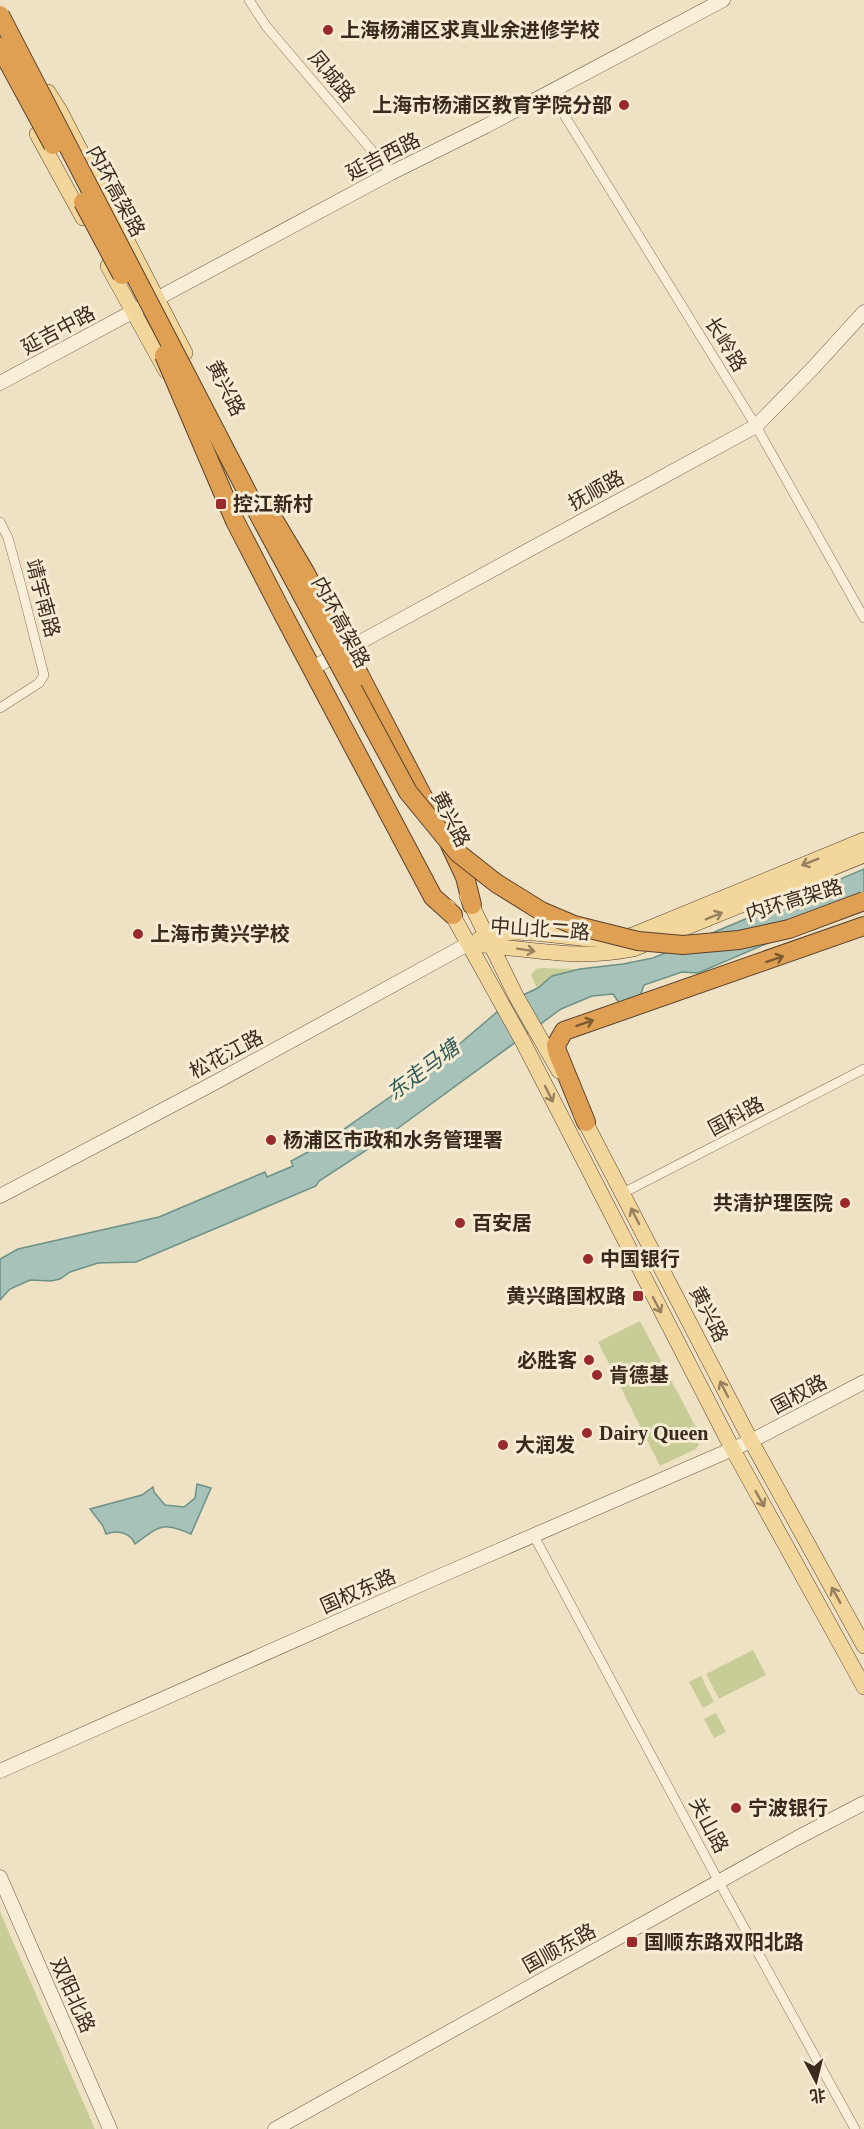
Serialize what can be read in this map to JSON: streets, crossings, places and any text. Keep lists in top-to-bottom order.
{
  "streets": {
    "highway": ["内环高架路"],
    "main road": ["黄兴路", "中山北二路"],
    "street": [
      "凤城路",
      "延吉西路",
      "延吉中路",
      "长岭路",
      "抚顺路",
      "靖宇南路",
      "松花江路",
      "国科路",
      "国权路",
      "国权东路",
      "关山路",
      "国顺东路",
      "双阳北路"
    ]
  },
  "crossings": [
    ["凤城路", "延吉西路"],
    ["延吉西路", "延吉中路"],
    ["延吉西路", "长岭路"],
    ["延吉西路", "黄兴路"],
    ["内环高架路", "黄兴路"],
    ["延吉中路", "黄兴路"],
    ["长岭路", "抚顺路"],
    ["黄兴路", "抚顺路"],
    ["黄兴路", "中山北二路"],
    ["黄兴路", "松花江路"],
    ["黄兴路", "国科路"],
    ["黄兴路", "国权路"],
    ["黄兴路", "国权东路"],
    ["中山北二路", "松花江路"],
    ["国权路", "国权东路"],
    ["国权东路", "关山路"],
    ["关山路", "国顺东路"]
  ],
  "water": ["东走马塘"],
  "places": {
    "other": [
      "上海杨浦区求真业余进修学校",
      "上海市杨浦区教育学院分部",
      "上海市黄兴学校",
      "杨浦区市政和水务管理署",
      "共清护理医院",
      "百安居",
      "中国银行",
      "必胜客",
      "肯德基",
      "Dairy Queen",
      "大润发",
      "宁波银行"
    ],
    "transit": ["控江新村", "黄兴路国权路", "国顺东路双阳北路"]
  },
  "north": "bottom"
}
